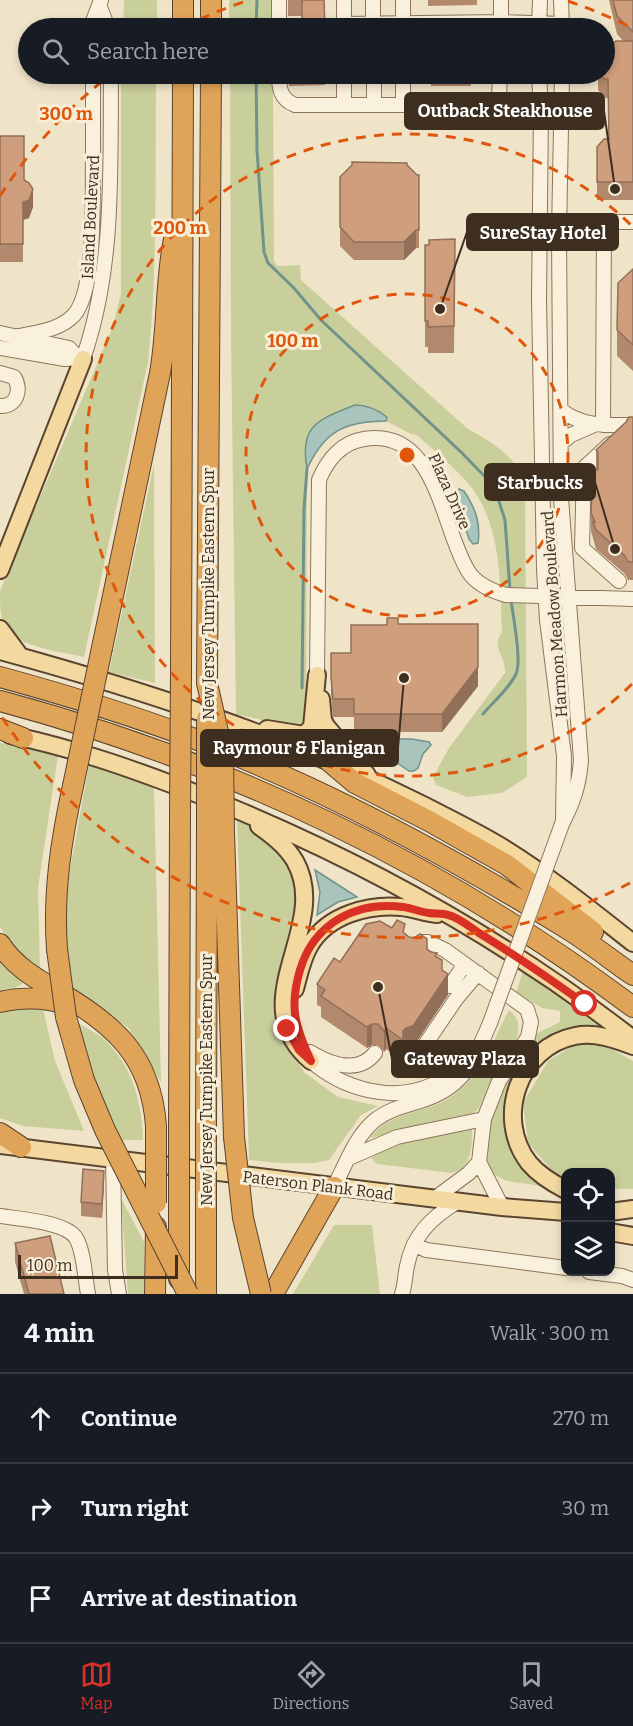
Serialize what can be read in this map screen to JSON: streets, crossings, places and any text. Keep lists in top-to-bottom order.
{
  "streets": {
    "highway": ["New Jersey Turnpike Eastern Spur"],
    "main road": ["Paterson Plank Road"],
    "street": ["Island Boulevard", "Plaza Drive", "Harmon Meadow Boulevard"]
  },
  "crossings": [
    ["Plaza Drive", "Harmon Meadow Boulevard"],
    ["Harmon Meadow Boulevard", "Paterson Plank Road"]
  ],
  "places": [
    "Outback Steakhouse",
    "SureStay Hotel",
    "Starbucks",
    "Raymour & Flanigan",
    "Gateway Plaza"
  ],
  "scale_bar": "100 m",
  "page": {
    "search": "Search here",
    "scale": "100 m",
    "heading": ["4 min", "Walk · 300 m"],
    "list": [
      ["Continue", "270 m"],
      ["Turn right", "30 m"],
      "Arrive at destination"
    ],
    "nav": ["Map", "Directions", "Saved"]
  },
  "rings": ["300 m", "200 m", "100 m"]
}
